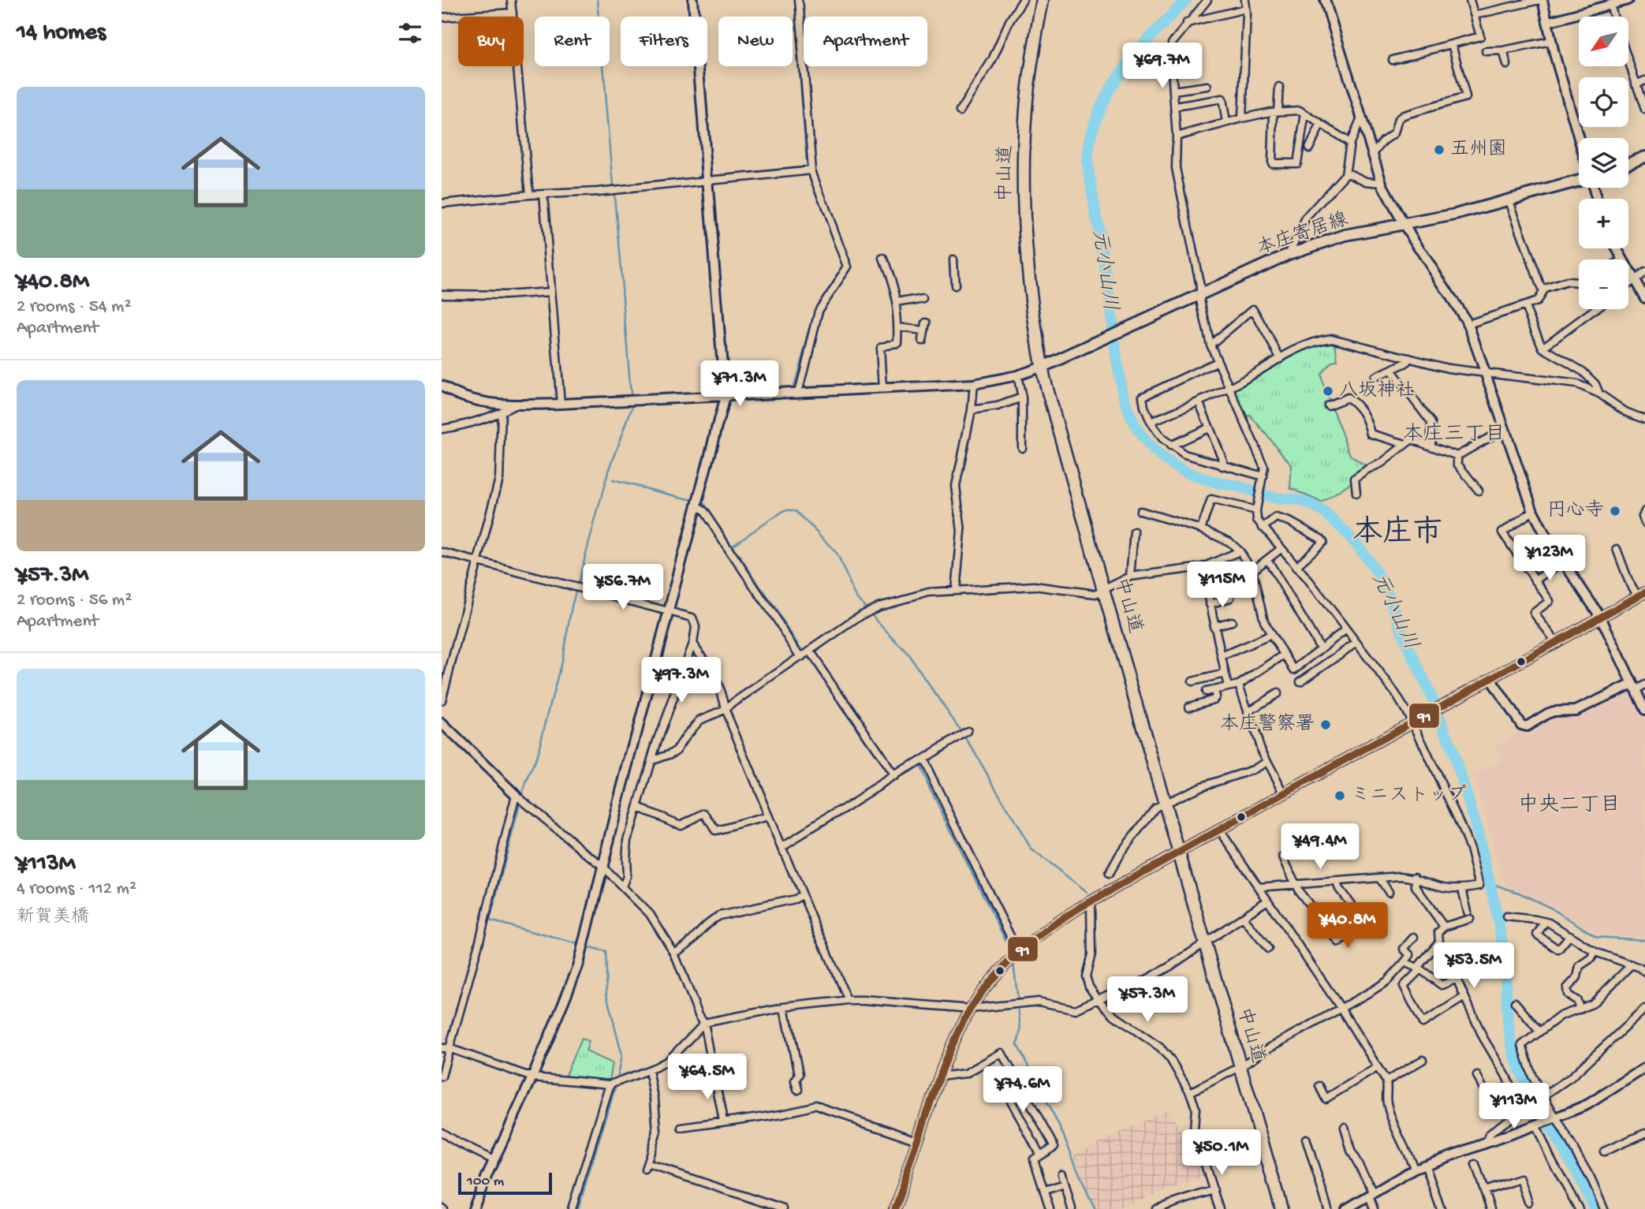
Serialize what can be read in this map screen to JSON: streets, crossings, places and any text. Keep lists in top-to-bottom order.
{
  "streets": {
    "highway": ["中山道"],
    "main road": ["本庄寄居線"]
  },
  "crossings": [
    ["中山道", "本庄寄居線"]
  ],
  "districts": ["本庄三丁目", "本庄市", "中央二丁目"],
  "water": ["元小山川"],
  "places": [
    "五州園",
    "八坂神社",
    "円心寺",
    "本庄警察署",
    "ミニストップ"
  ],
  "lines": ["transit line 91"],
  "scale_bar": "100 m",
  "north": "bottom left",
  "page": {
    "heading": "14 homes",
    "map_buttons": ["+", "−"],
    "chip": [
      "Buy",
      "Rent",
      "Filters",
      "New",
      "Apartment"
    ],
    "price": [
      "¥69.7M",
      "¥71.3M",
      "¥123M",
      "¥115M",
      "¥56.7M",
      "¥97.3M",
      "¥49.4M",
      "¥40.8M",
      "¥53.5M",
      "¥57.3M",
      "¥64.5M",
      "¥74.6M",
      "¥113M",
      "¥50.1M"
    ],
    "list": [
      {
        "name": "¥40.8M",
        "note": "2 rooms · 54 m² · Apartment"
      },
      {
        "name": "¥57.3M",
        "note": "2 rooms · 56 m² · Apartment"
      },
      {
        "name": "¥113M",
        "note": "4 rooms · 112 m² · 新賀美橋"
      }
    ],
    "scale": "100 m"
  }
}
